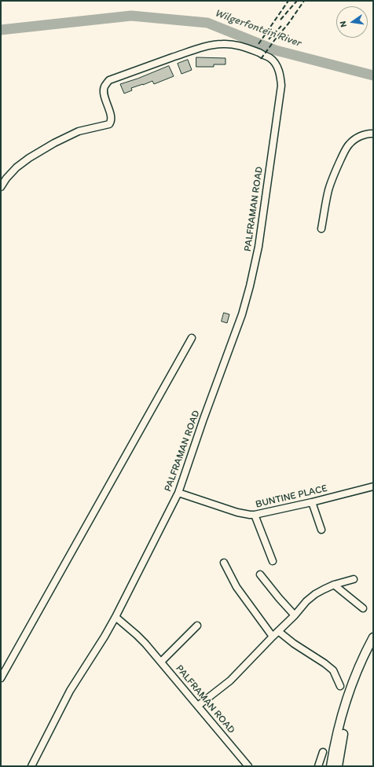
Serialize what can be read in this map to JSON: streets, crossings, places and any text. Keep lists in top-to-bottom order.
{
  "streets": {
    "street": ["PALFRAMAN ROAD", "BUNTINE PLACE"]
  },
  "crossings": [
    ["PALFRAMAN ROAD", "BUNTINE PLACE"]
  ],
  "water": ["Wilgerfontein River"],
  "north": "left"
}
